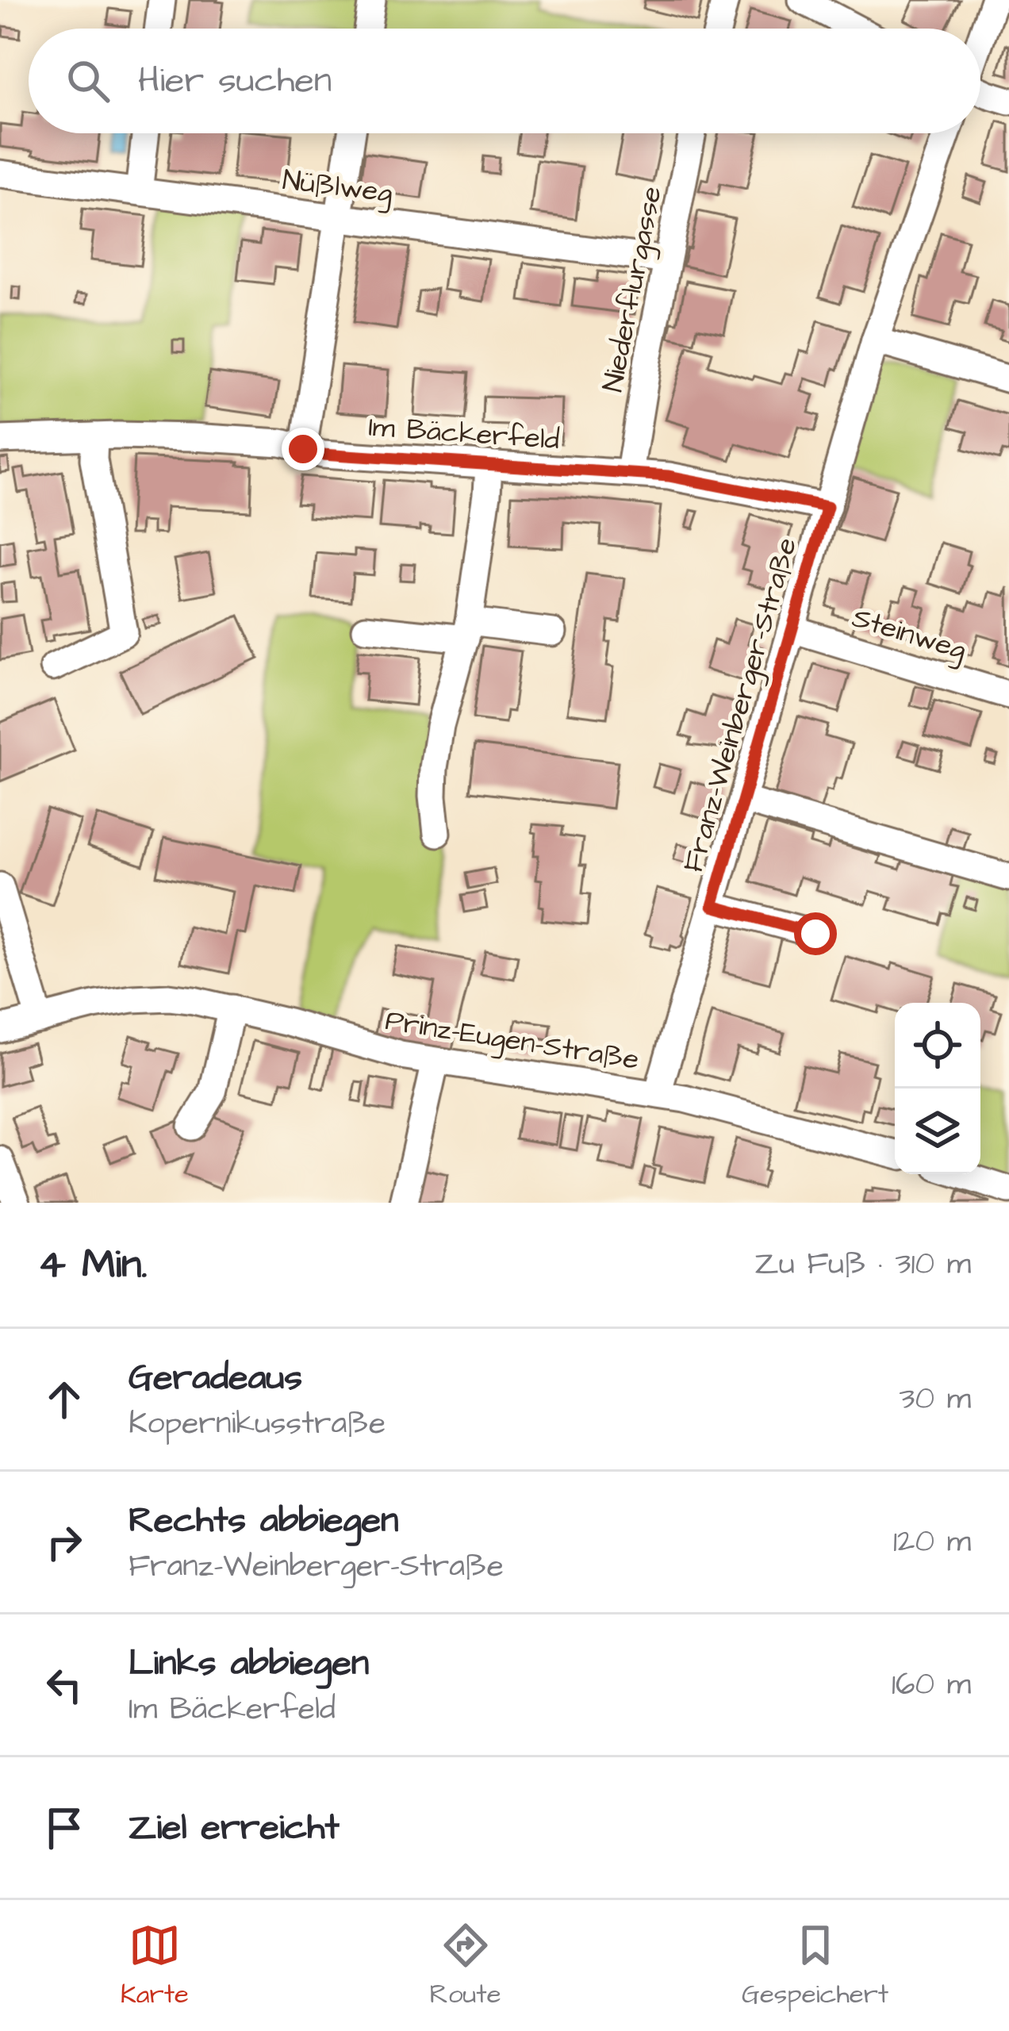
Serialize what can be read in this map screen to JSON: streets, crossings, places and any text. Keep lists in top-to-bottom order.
{
  "streets": {
    "street": [
      "Nüßlweg",
      "Niederflurgasse",
      "Im Bäckerfeld",
      "Steinweg",
      "Franz-Weinberger-Straße",
      "Prinz-Eugen-Straße"
    ]
  },
  "crossings": [
    ["Nüßlweg", "Niederflurgasse"],
    ["Niederflurgasse", "Im Bäckerfeld"],
    ["Im Bäckerfeld", "Franz-Weinberger-Straße"],
    ["Steinweg", "Franz-Weinberger-Straße"],
    ["Franz-Weinberger-Straße", "Prinz-Eugen-Straße"]
  ],
  "page": {
    "search": "Hier suchen",
    "heading": ["4 Min.", "Zu Fuß · 310 m"],
    "list": [
      ["Geradeaus", "Kopernikusstraße", "30 m"],
      ["Rechts abbiegen", "Franz-Weinberger-Straße", "120 m"],
      ["Links abbiegen", "Im Bäckerfeld", "160 m"],
      "Ziel erreicht"
    ],
    "nav": ["Karte", "Route", "Gespeichert"]
  }
}
